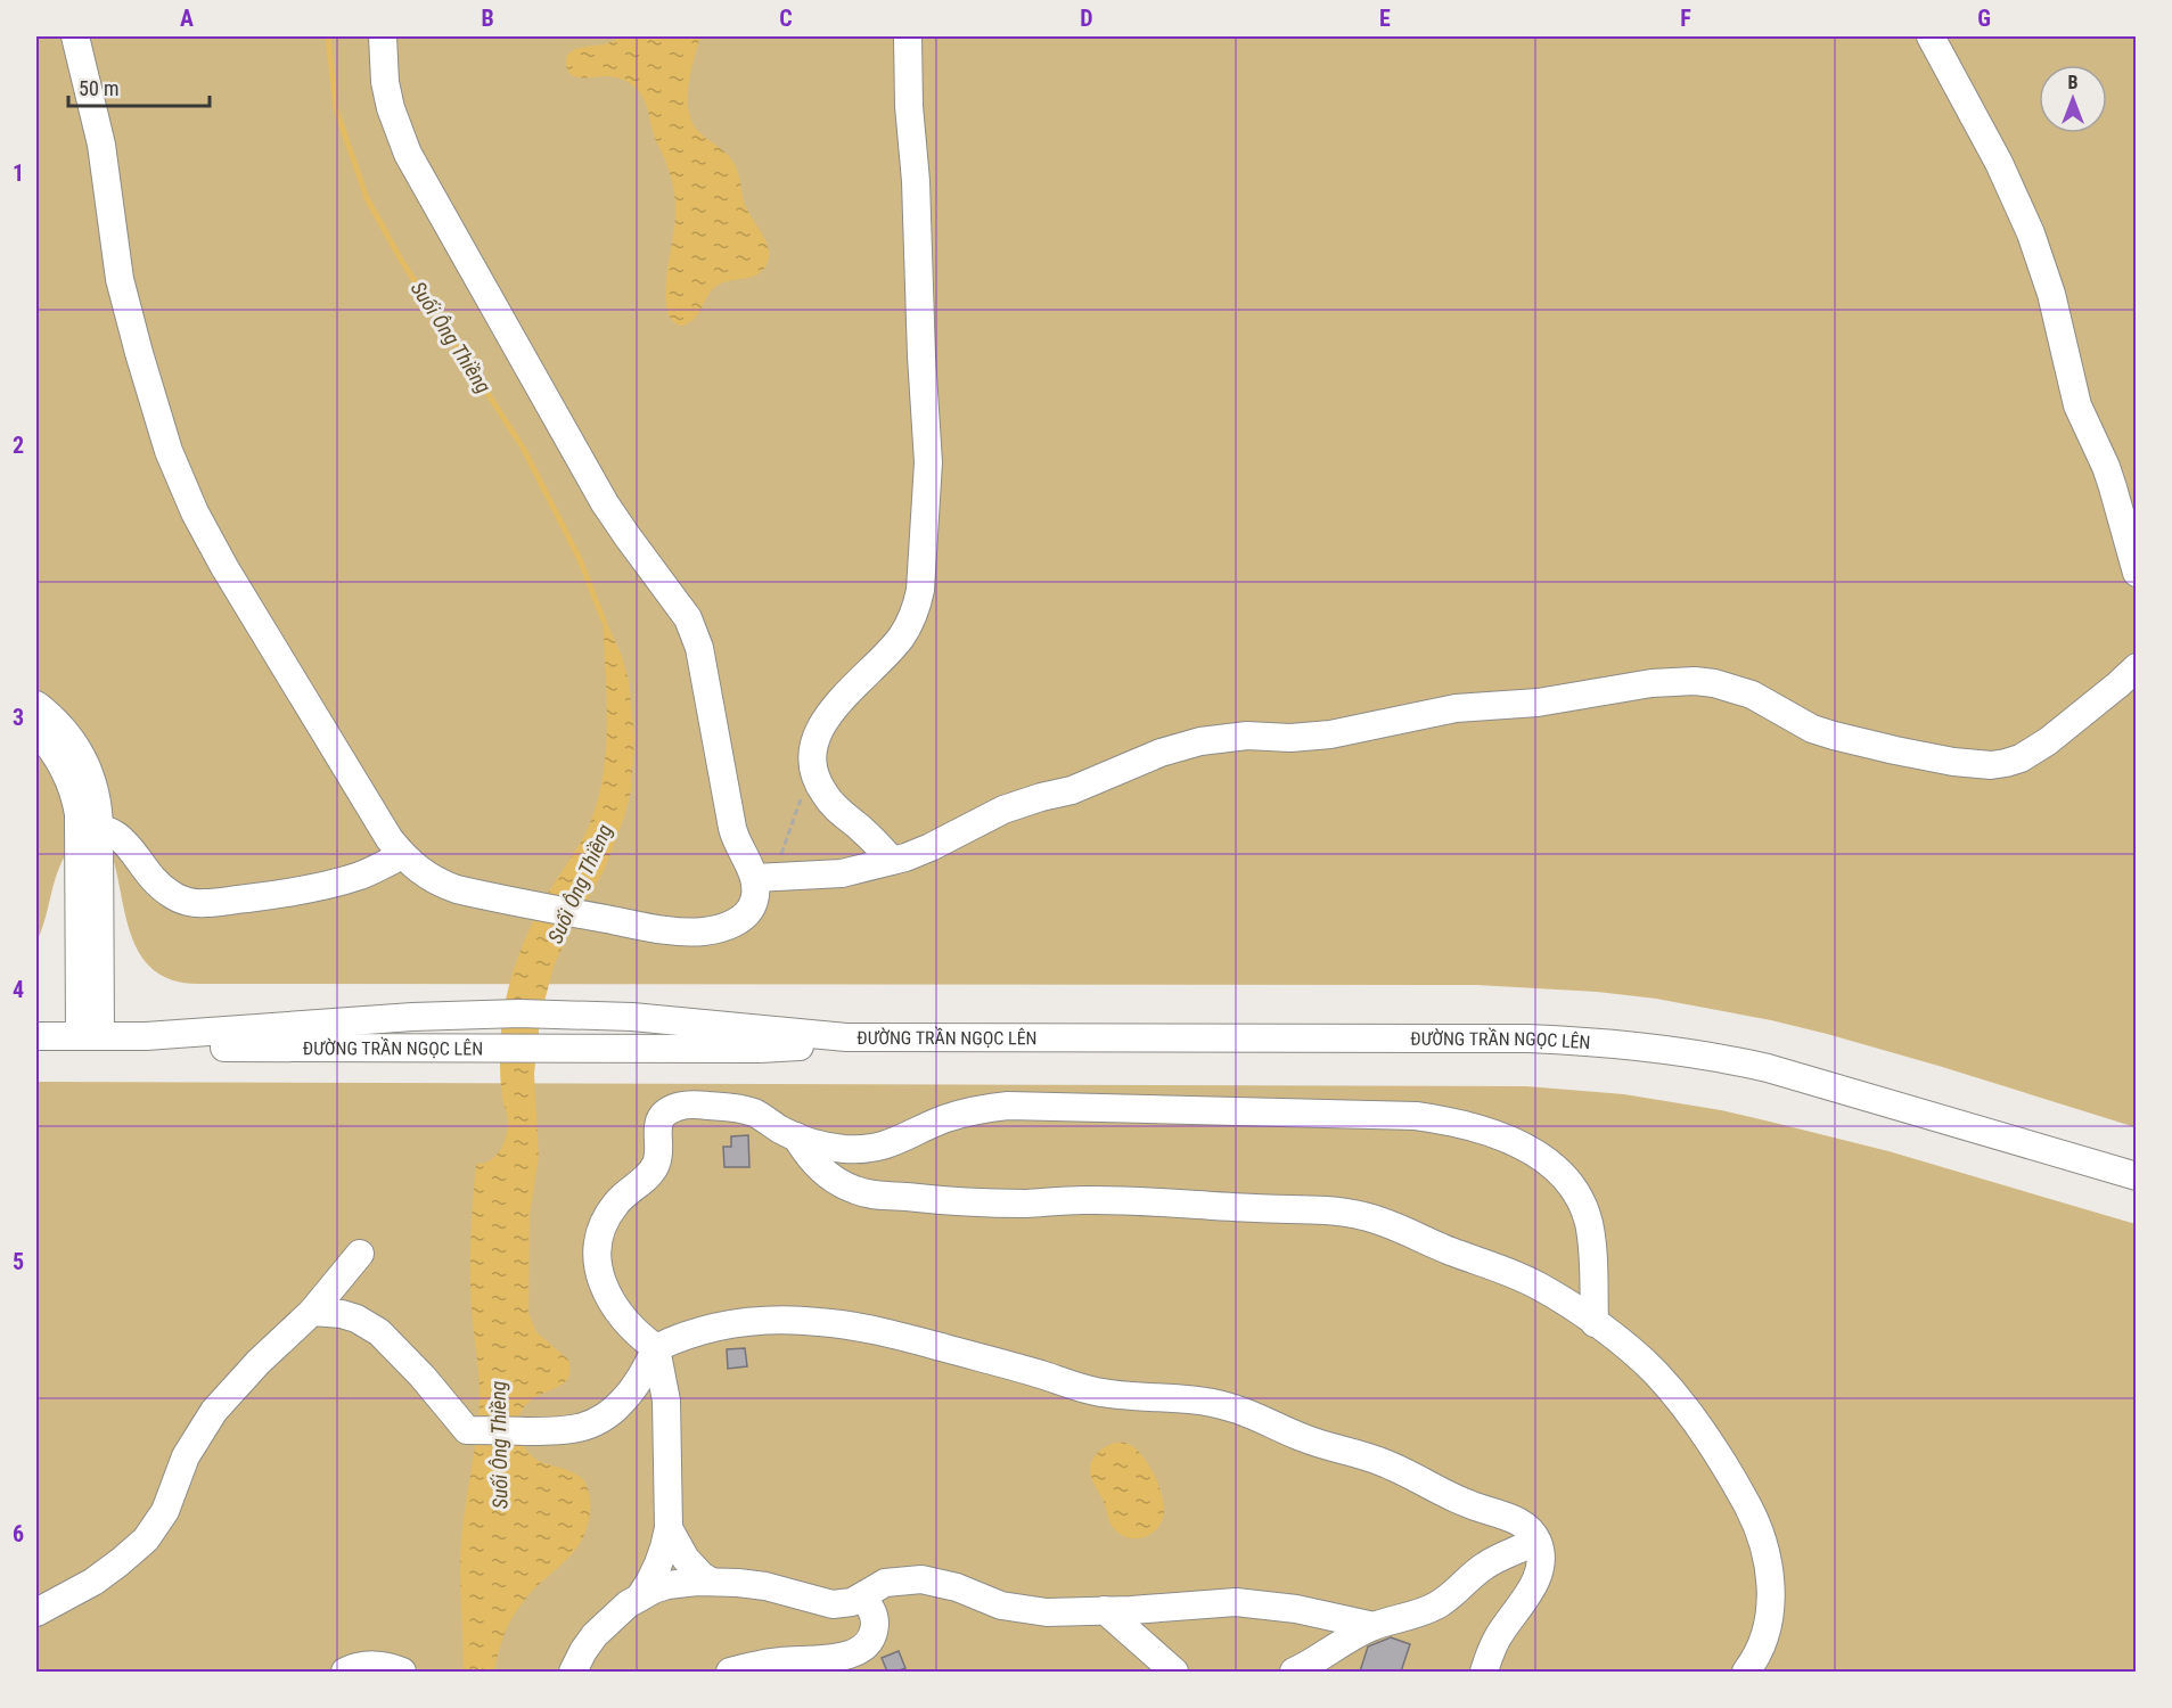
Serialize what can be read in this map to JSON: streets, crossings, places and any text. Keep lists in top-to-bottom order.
{
  "streets": {
    "street": ["ĐƯỜNG TRẦN NGỌC LÊN"]
  },
  "water": ["Suối Ông Thiềng"],
  "scale_bar": "50 m",
  "north": "top",
  "grid": {
    "columns": [
      "A",
      "B",
      "C",
      "D",
      "E",
      "F",
      "G"
    ],
    "rows": [
      "1",
      "2",
      "3",
      "4",
      "5",
      "6"
    ]
  }
}
